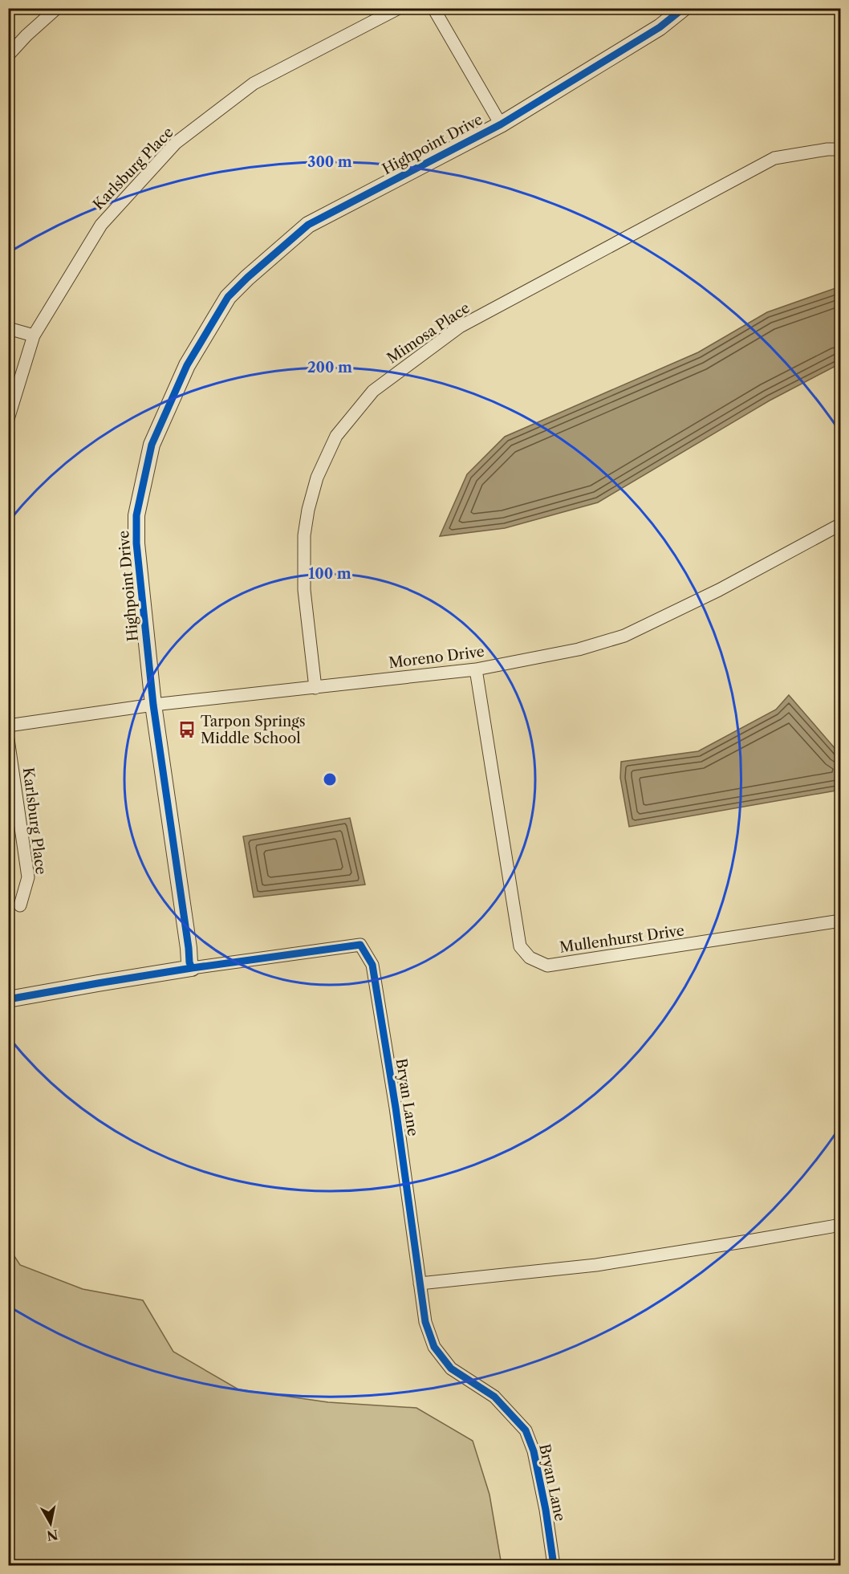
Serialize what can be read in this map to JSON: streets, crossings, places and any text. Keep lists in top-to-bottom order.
{
  "streets": {
    "street": [
      "Highpoint Drive",
      "Karlsburg Place",
      "Mimosa Place",
      "Moreno Drive",
      "Mullenhurst Drive",
      "Bryan Lane"
    ]
  },
  "crossings": [
    ["Highpoint Drive", "Moreno Drive"],
    ["Highpoint Drive", "Bryan Lane"],
    ["Mimosa Place", "Moreno Drive"],
    ["Moreno Drive", "Mullenhurst Drive"]
  ],
  "places": {
    "bus stop": ["Tarpon Springs Middle School"]
  },
  "north": "bottom",
  "rings": ["300 m", "200 m", "100 m"]
}
